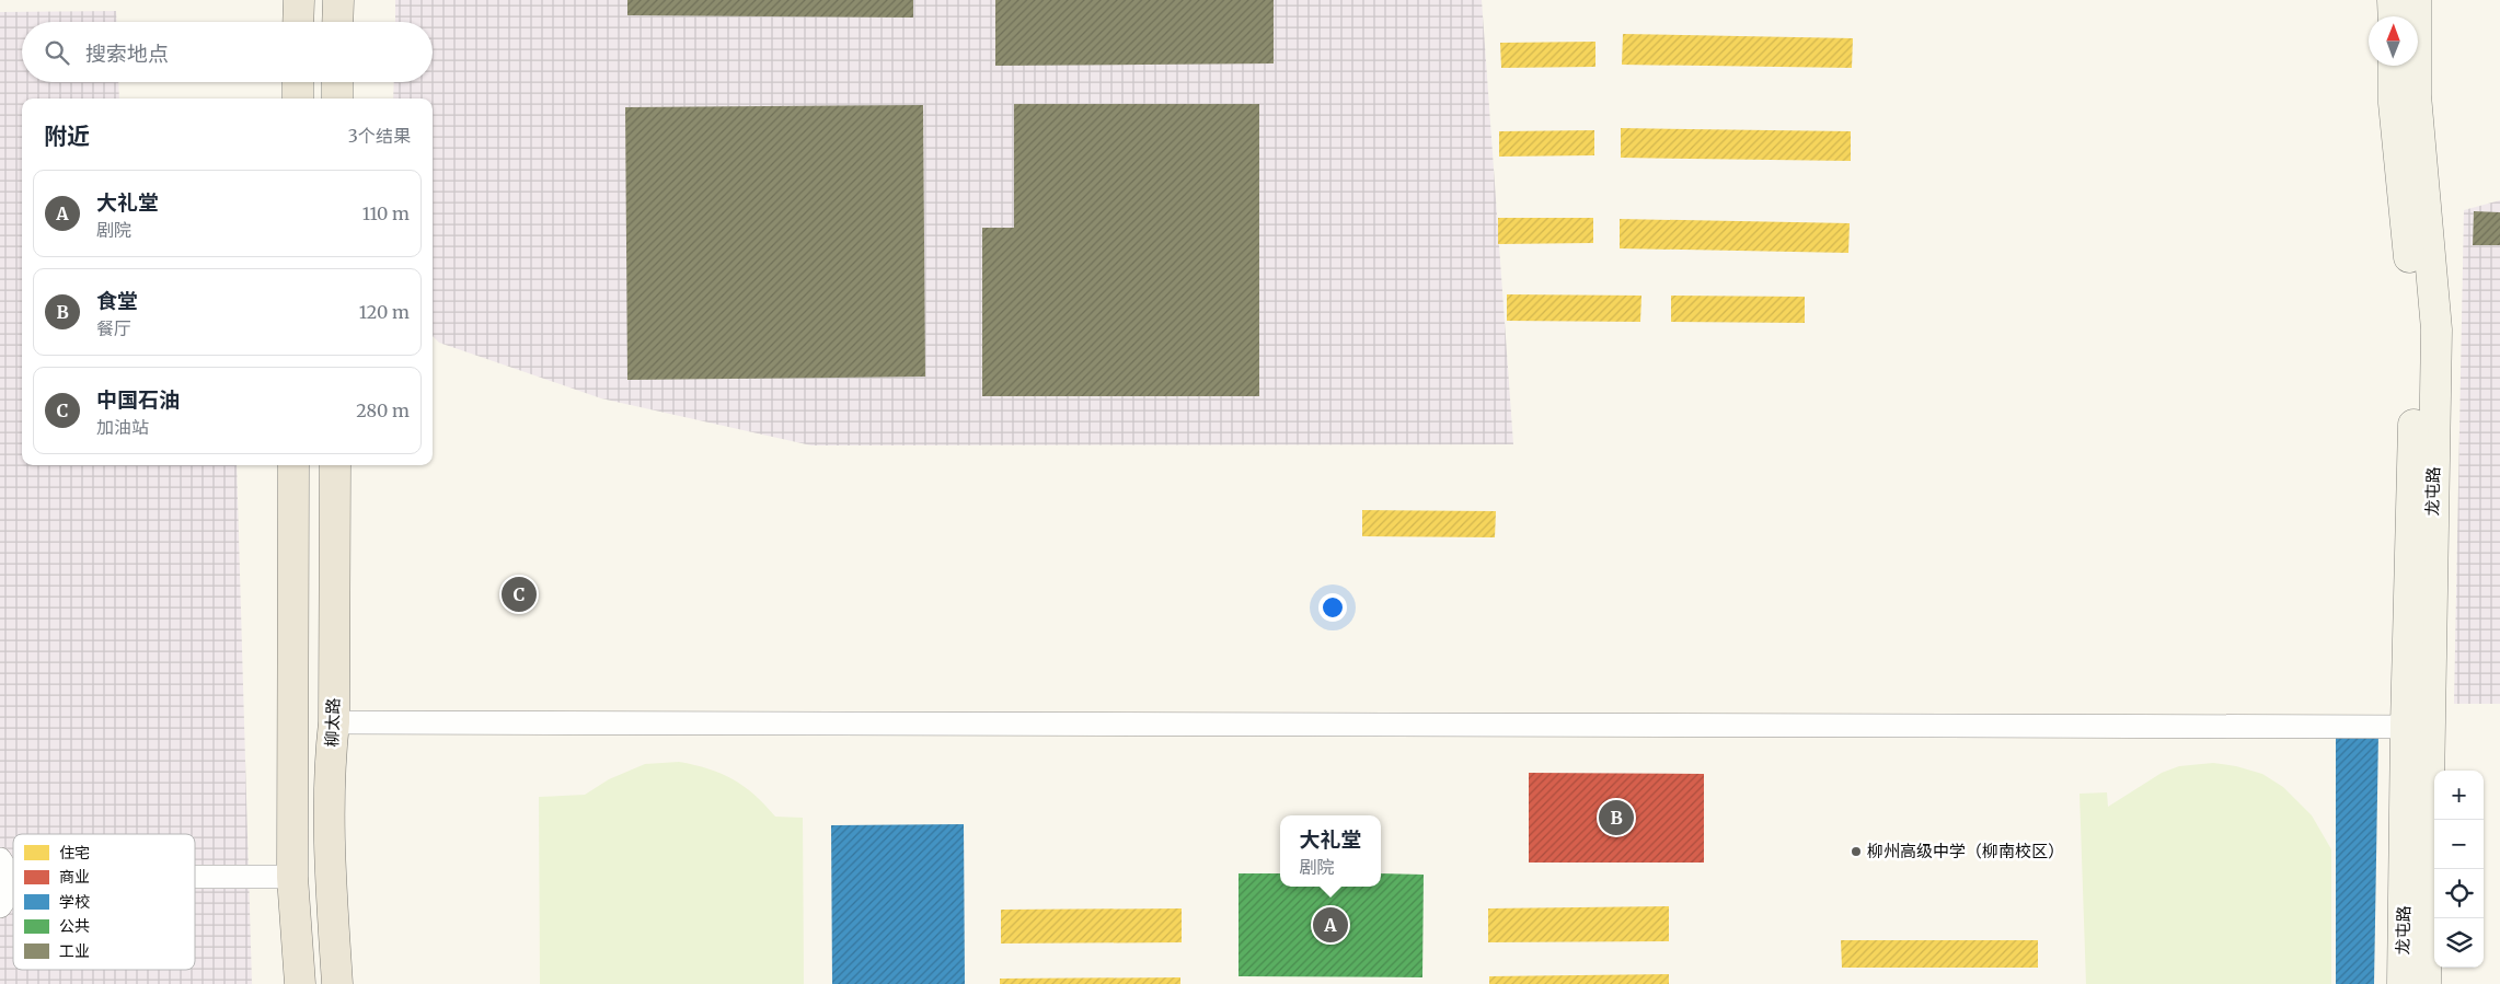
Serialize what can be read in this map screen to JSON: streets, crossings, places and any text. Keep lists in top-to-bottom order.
{
  "streets": {
    "main road": ["龙屯路", "柳太路"]
  },
  "places": ["柳州高级中学（柳南校区）"],
  "legend": [
    "住宅",
    "商业",
    "学校",
    "公共",
    "工业"
  ],
  "north": "top",
  "page": {
    "search": "搜索地点",
    "heading": ["附近", "3个结果"],
    "list": [
      {
        "mark": "A",
        "name": "大礼堂",
        "note": "剧院",
        "value": "110 m"
      },
      {
        "mark": "B",
        "name": "食堂",
        "note": "餐厅",
        "value": "120 m"
      },
      {
        "mark": "C",
        "name": "中国石油",
        "note": "加油站",
        "value": "280 m"
      }
    ],
    "pins": ["C", "B", "A"],
    "map_buttons": ["+", "−"],
    "popup": ["大礼堂", "剧院"]
  }
}
